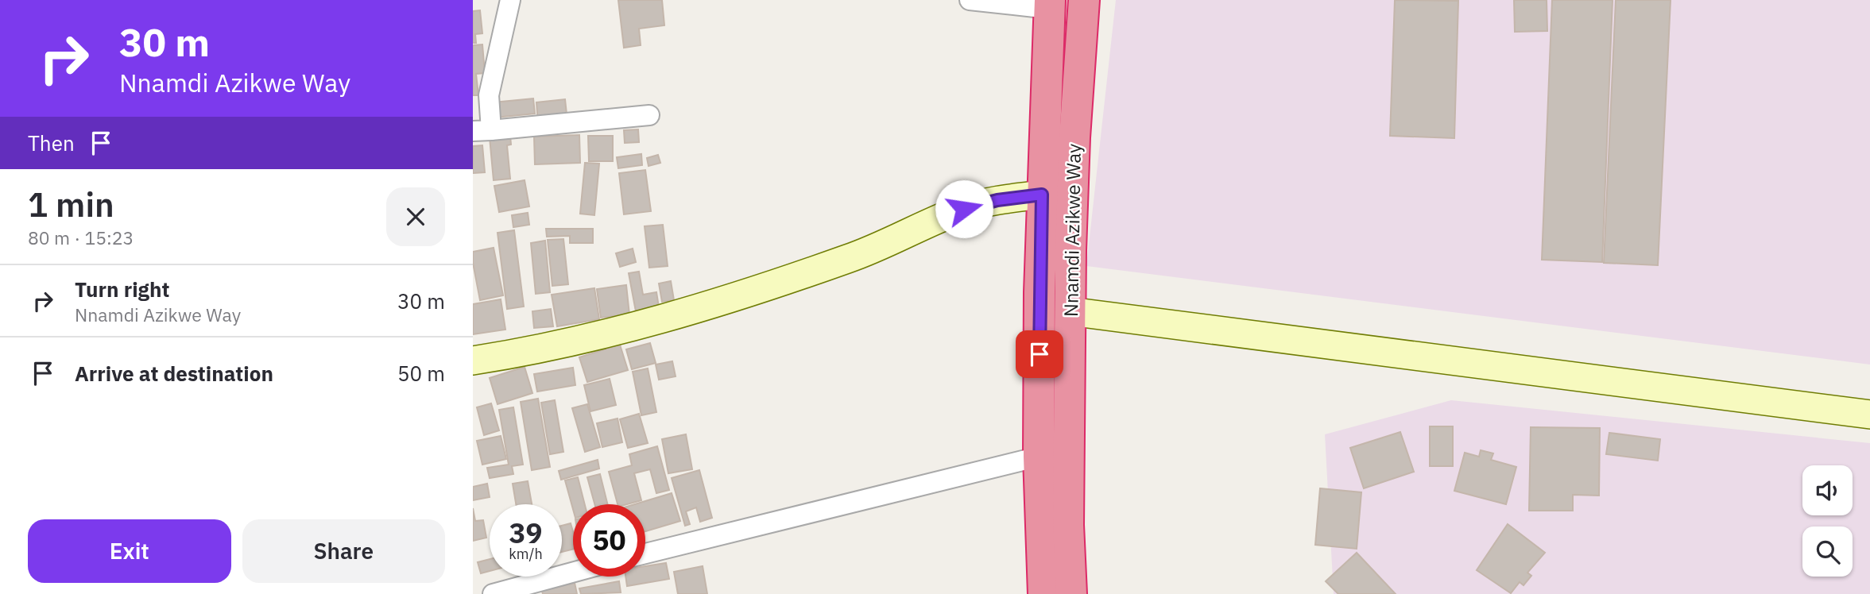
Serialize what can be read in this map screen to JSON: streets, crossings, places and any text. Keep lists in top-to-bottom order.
{
  "streets": {
    "highway": ["Nnamdi Azikwe Way"]
  },
  "page": {
    "turn": ["30 m", "Nnamdi Azikwe Way"],
    "then": "Then",
    "heading": ["1 min", "80 m · 15:23"],
    "list": [
      {
        "name": "Turn right",
        "note": "Nnamdi Azikwe Way",
        "value": "30 m"
      },
      {
        "name": "Arrive at destination",
        "value": "50 m"
      }
    ],
    "speed": "39 km/h",
    "limit": "50",
    "buttons": ["Exit", "Share"]
  }
}
